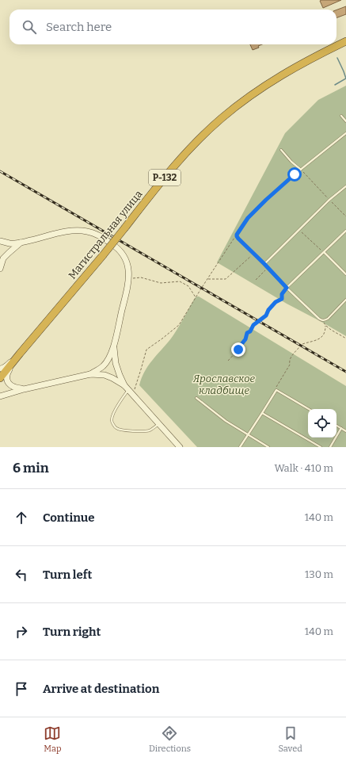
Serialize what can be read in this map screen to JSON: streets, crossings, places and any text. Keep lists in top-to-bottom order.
{
  "streets": {
    "highway": ["Р-132", "Магистральная улица"]
  },
  "parks": ["Ярославское кладбище"],
  "page": {
    "search": "Search here",
    "heading": ["6 min", "Walk · 410 m"],
    "list": [
      ["Continue", "140 m"],
      ["Turn left", "130 m"],
      ["Turn right", "140 m"],
      "Arrive at destination"
    ],
    "nav": ["Map", "Directions", "Saved"]
  }
}
